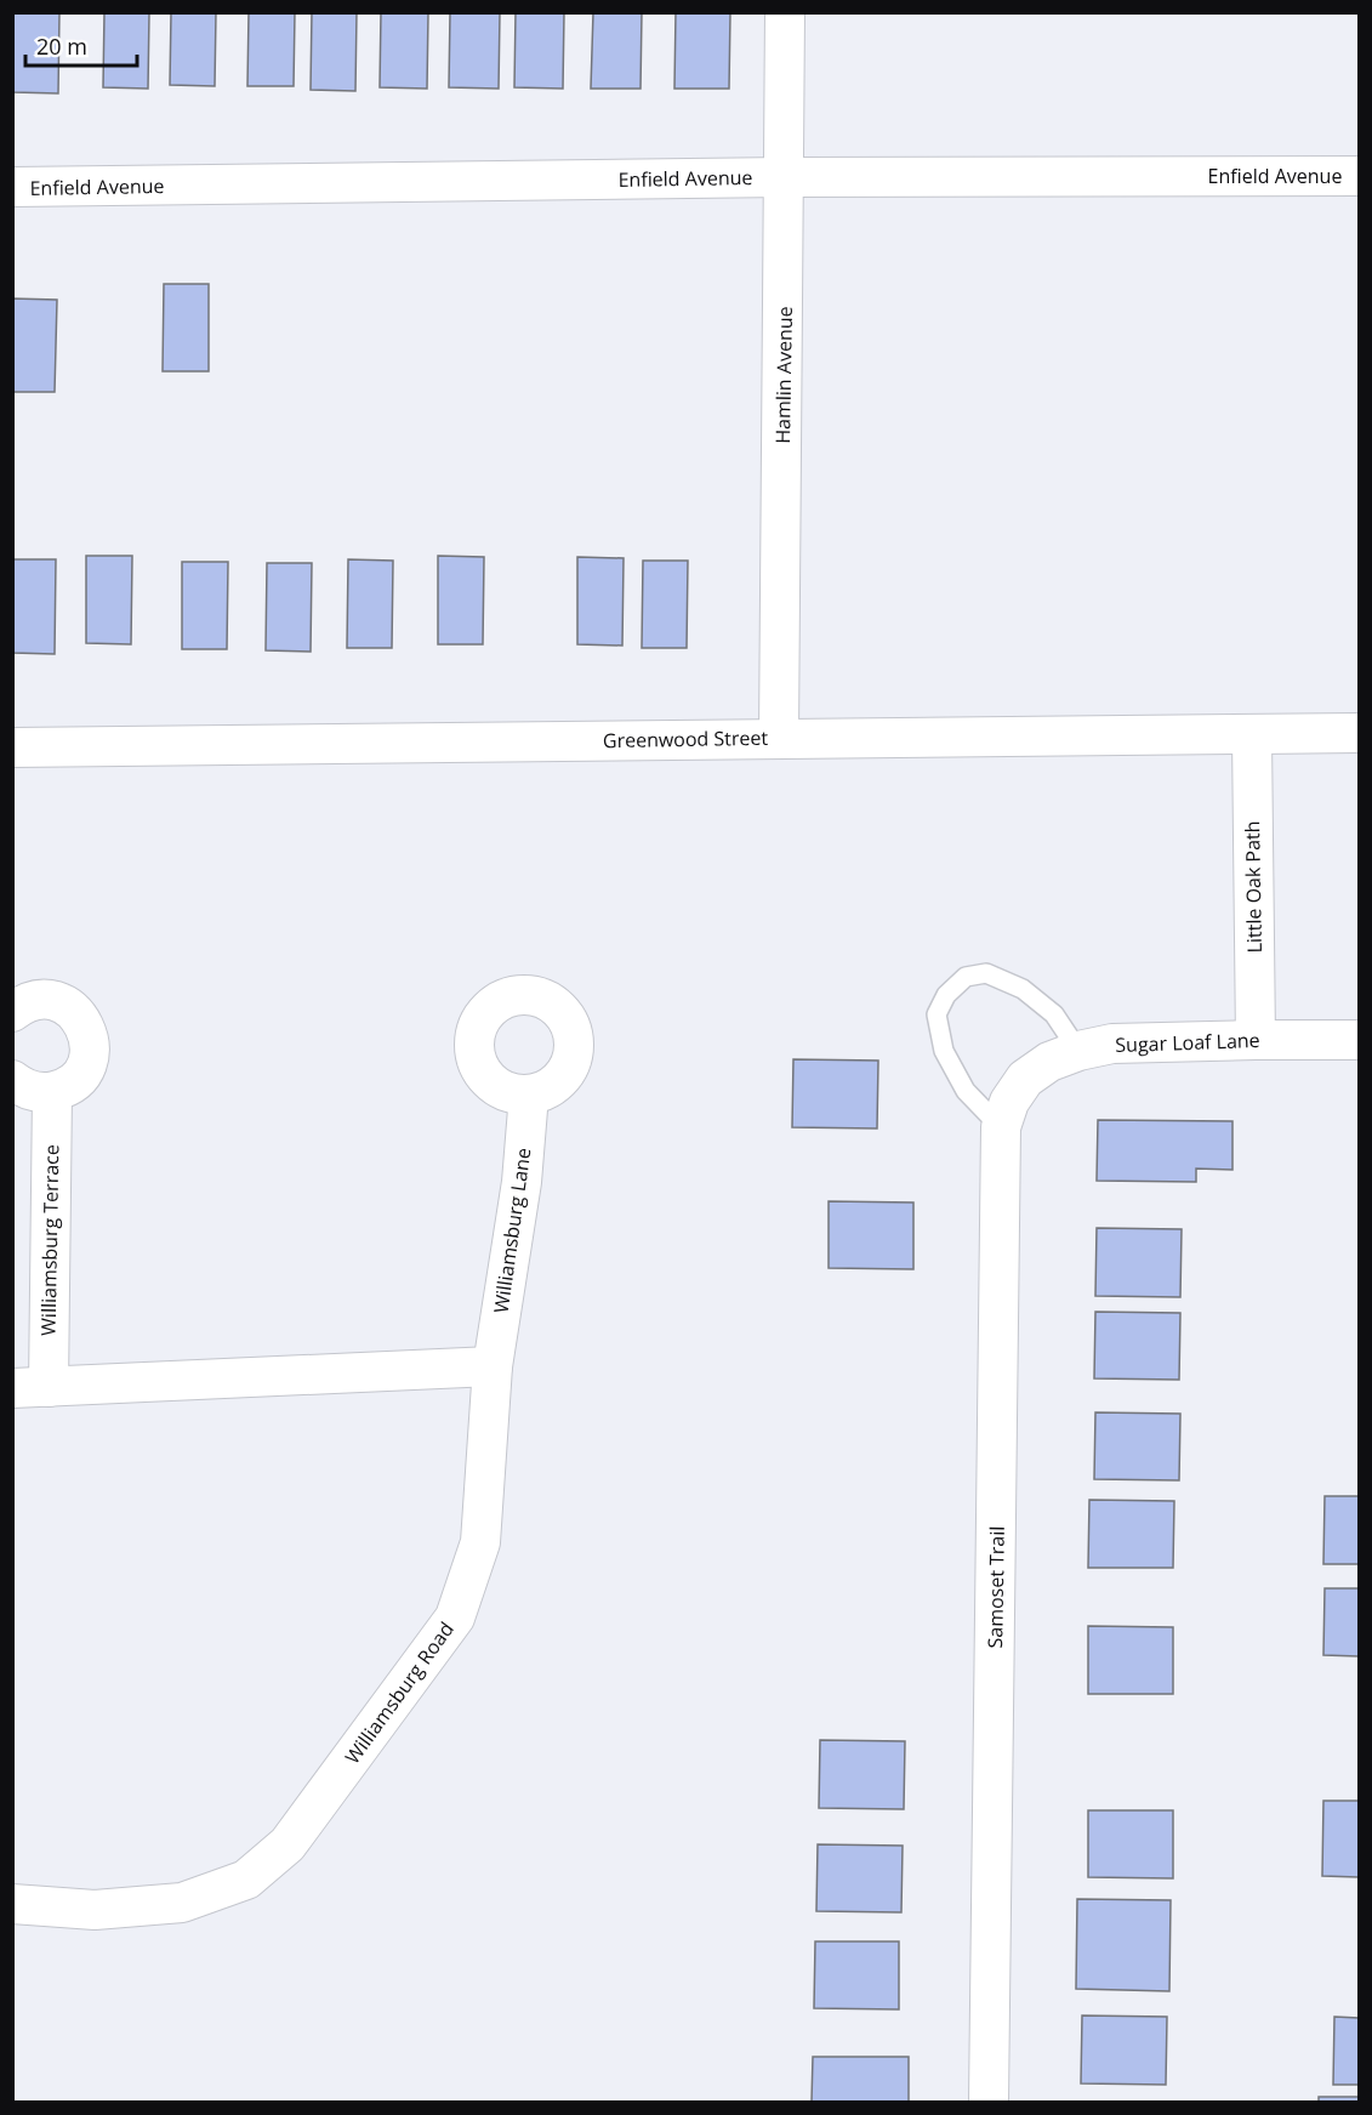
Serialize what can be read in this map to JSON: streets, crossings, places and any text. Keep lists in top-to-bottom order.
{
  "streets": {
    "street": [
      "Enfield Avenue",
      "Hamlin Avenue",
      "Greenwood Street",
      "Little Oak Path",
      "Sugar Loaf Lane",
      "Williamsburg Lane",
      "Williamsburg Terrace",
      "Samoset Trail",
      "Williamsburg Road"
    ]
  },
  "crossings": [
    ["Enfield Avenue", "Hamlin Avenue"],
    ["Hamlin Avenue", "Greenwood Street"],
    ["Greenwood Street", "Little Oak Path"],
    ["Little Oak Path", "Sugar Loaf Lane"],
    ["Sugar Loaf Lane", "Samoset Trail"],
    ["Williamsburg Lane", "Williamsburg Road"]
  ],
  "scale_bar": "20 m"
}
